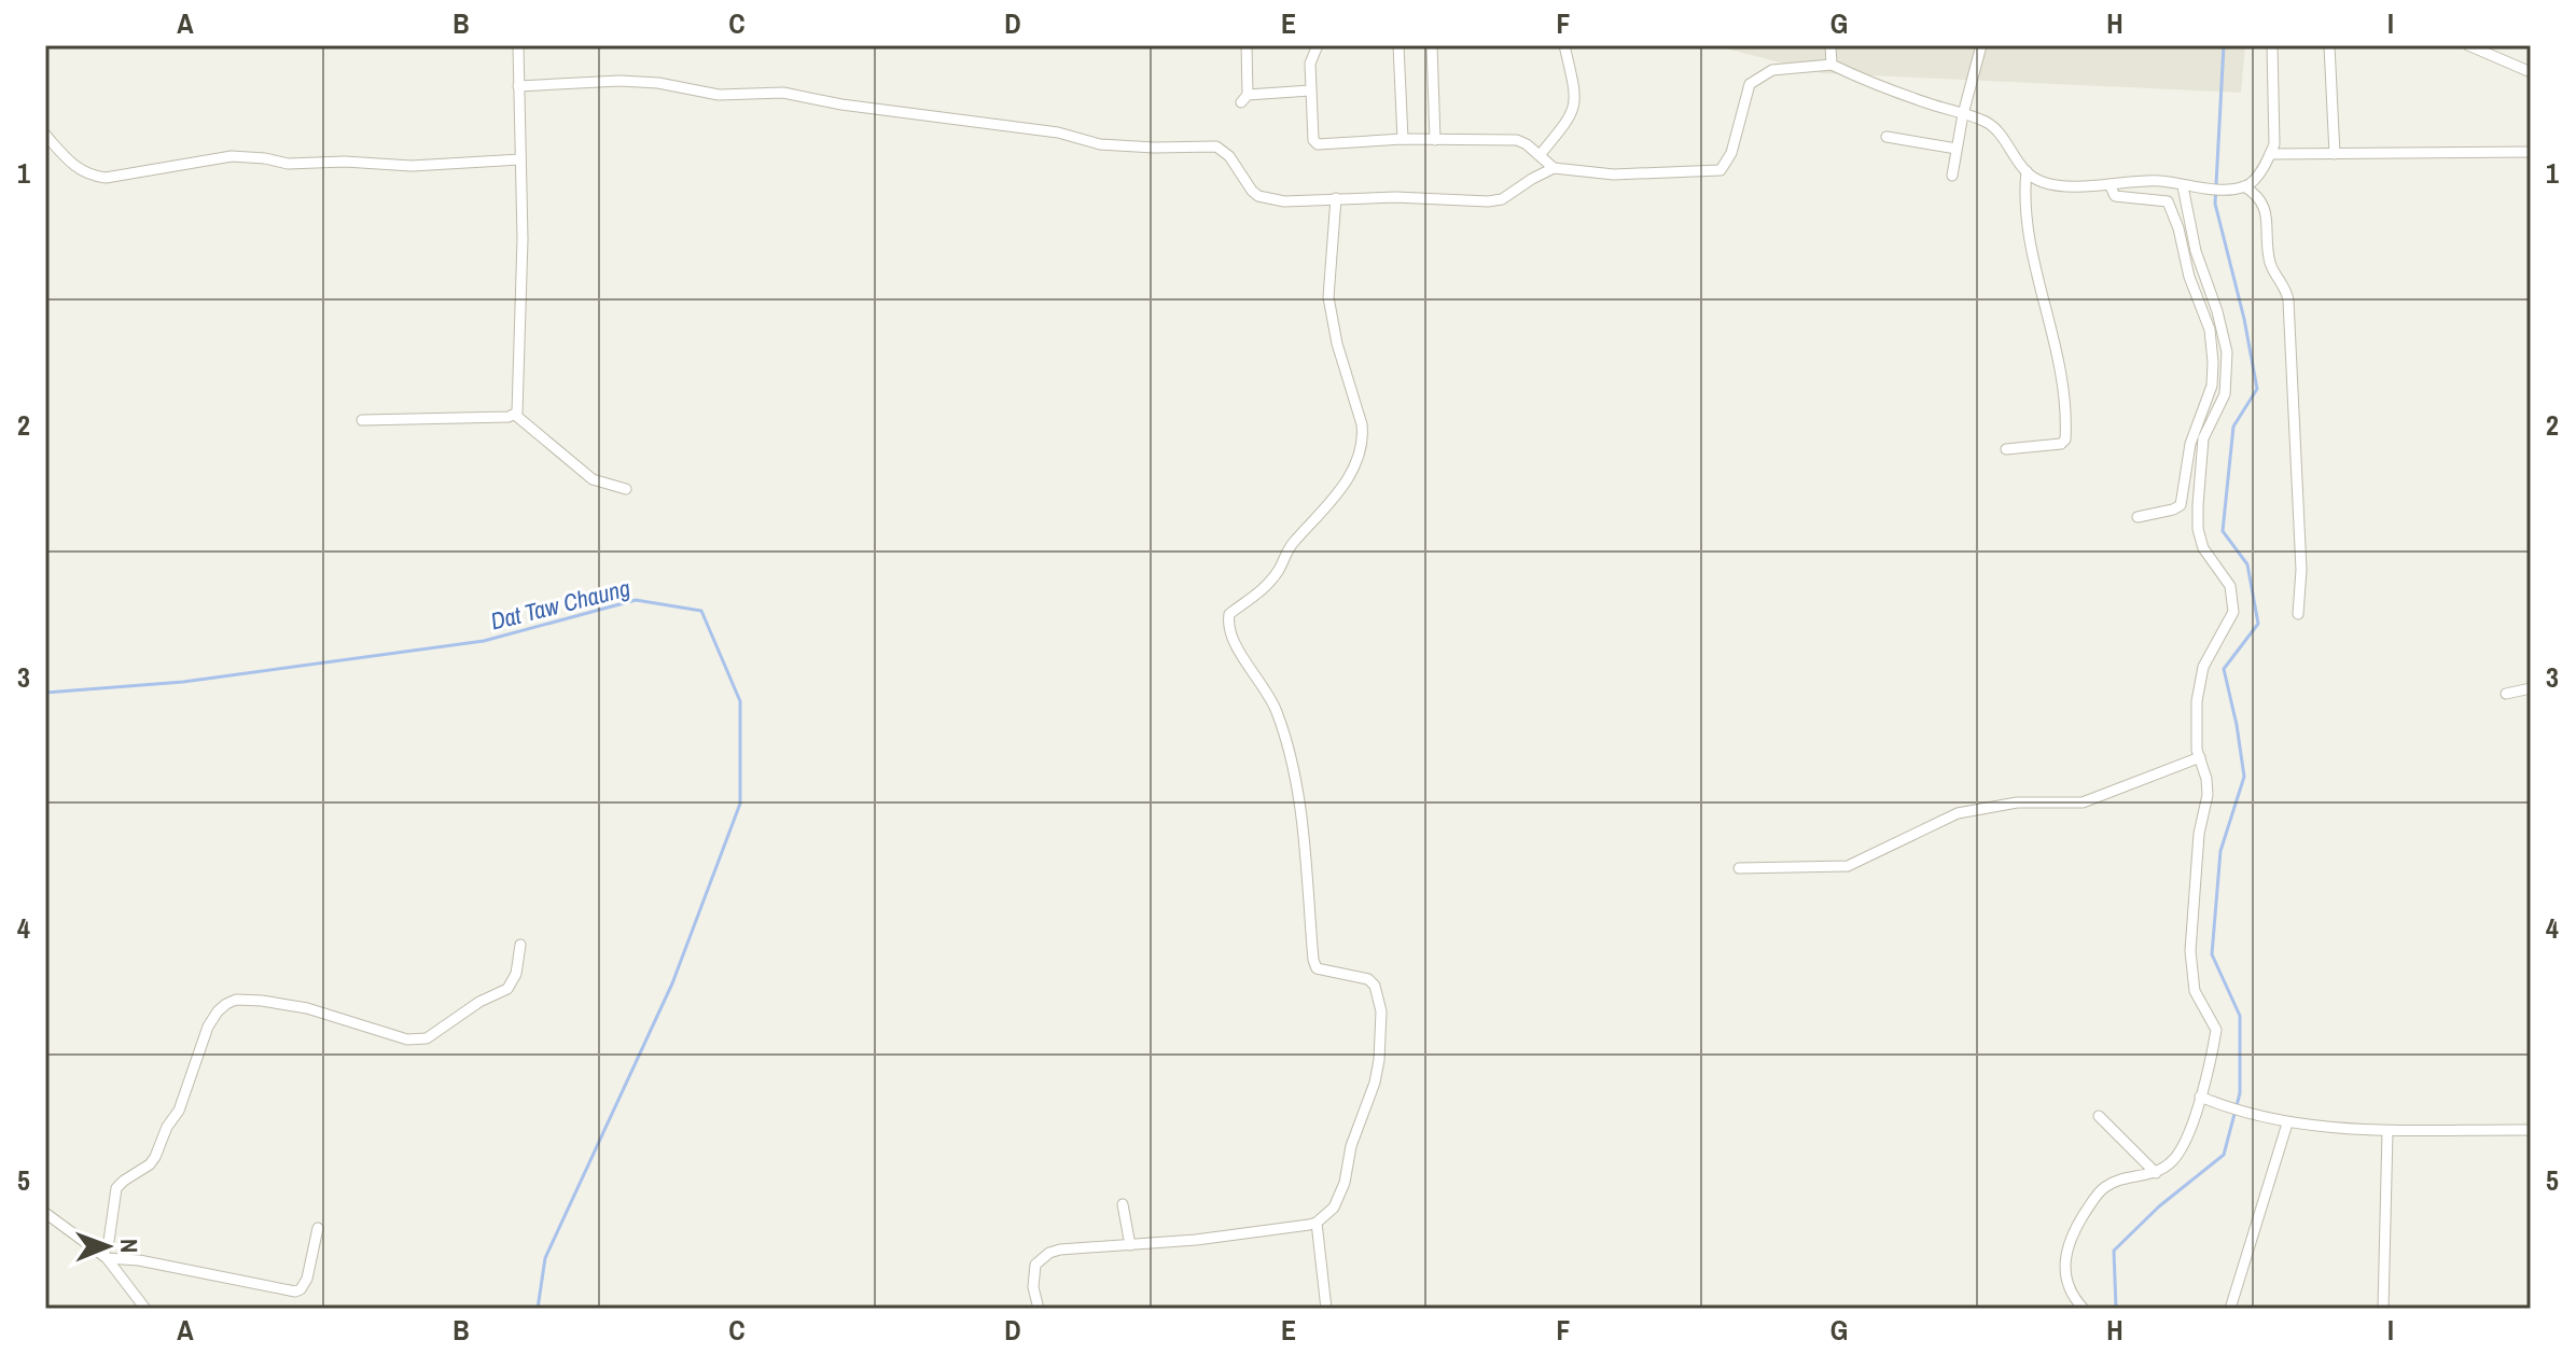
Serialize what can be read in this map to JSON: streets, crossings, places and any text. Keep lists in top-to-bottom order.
{
  "water": ["Dat Taw Chaung"],
  "north": "right",
  "grid": {
    "columns": [
      "A",
      "B",
      "C",
      "D",
      "E",
      "F",
      "G",
      "H",
      "I"
    ],
    "rows": [
      "1",
      "2",
      "3",
      "4",
      "5"
    ]
  }
}
